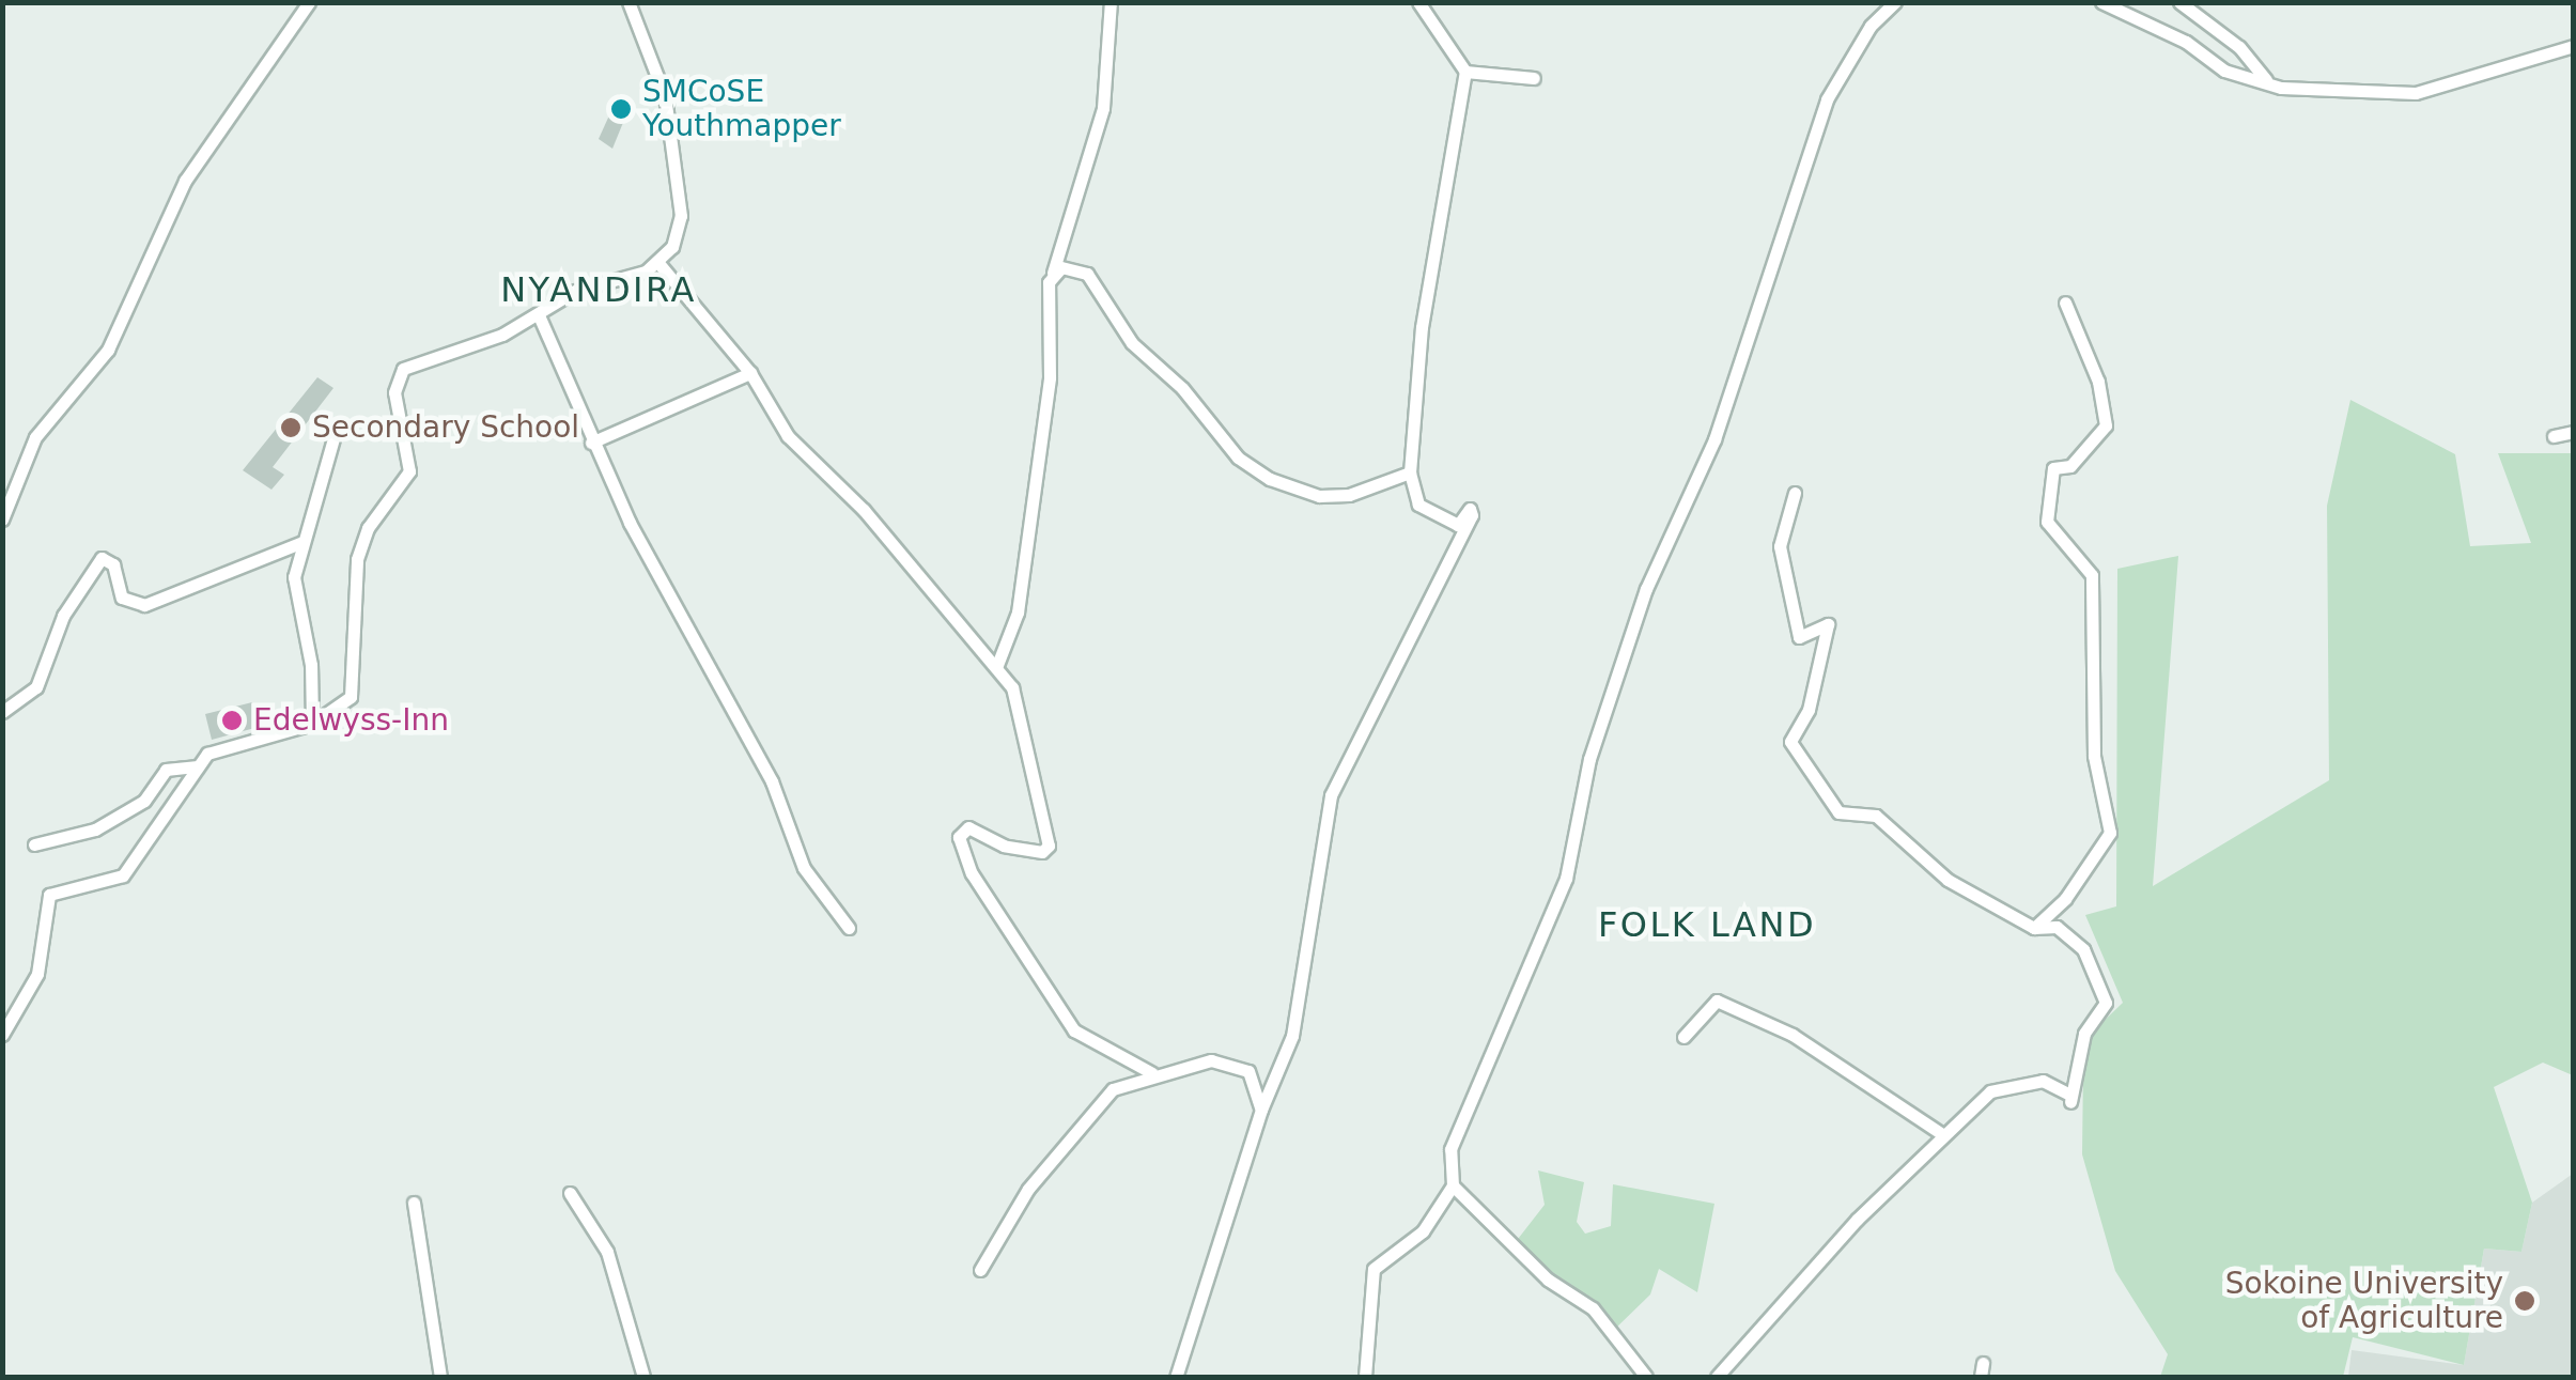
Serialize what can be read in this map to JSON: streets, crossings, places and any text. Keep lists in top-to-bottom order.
{
  "districts": ["NYANDIRA", "FOLK LAND"],
  "places": [
    "SMCoSE Youthmapper",
    "Secondary School",
    "Edelwyss-Inn",
    "Sokoine University of Agriculture"
  ]
}
